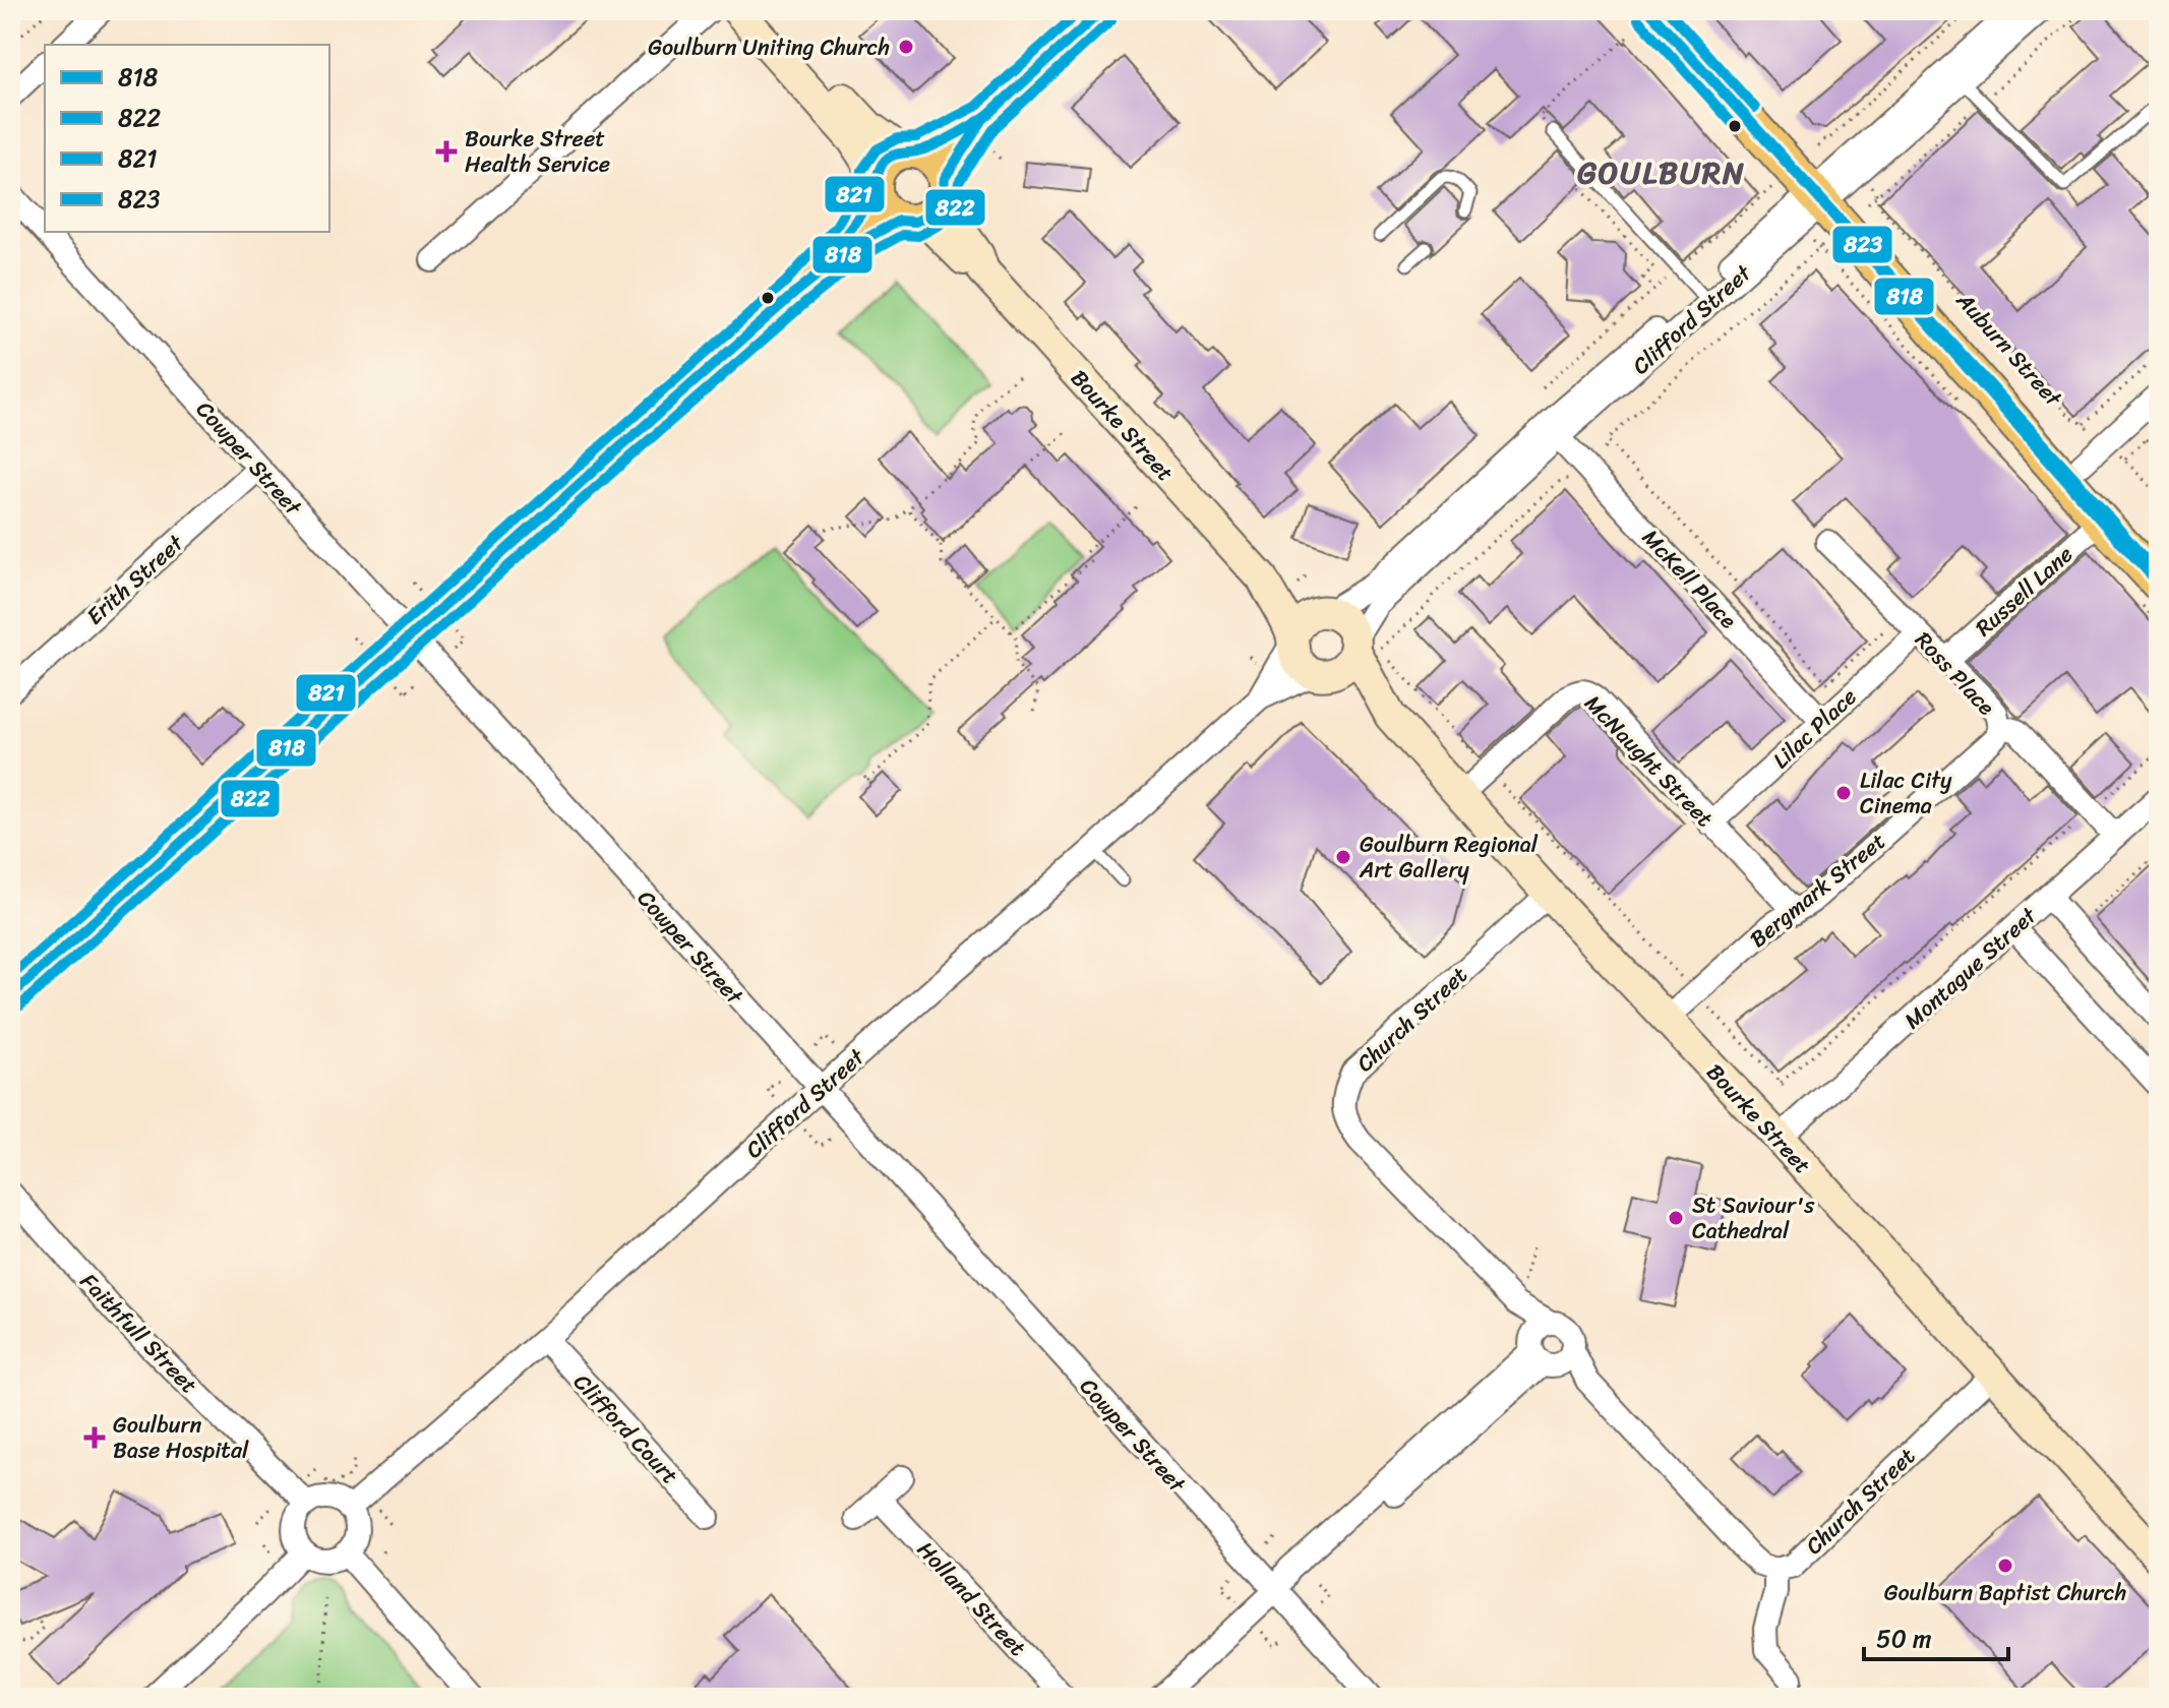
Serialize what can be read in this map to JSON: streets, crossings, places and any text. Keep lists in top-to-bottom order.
{
  "streets": {
    "main road": ["Auburn Street", "Bourke Street"],
    "street": [
      "Clifford Street",
      "Cowper Street",
      "McKell Place",
      "Erith Street",
      "Russell Lane",
      "Ross Place",
      "Lilac Place",
      "McNaught Street",
      "Bergmark Street",
      "Montague Street",
      "Church Street",
      "Faithfull Street",
      "Clifford Court",
      "Holland Street"
    ]
  },
  "crossings": [
    ["Clifford Street", "Auburn Street"],
    ["Clifford Street", "Bourke Street"],
    ["Clifford Street", "Cowper Street"],
    ["Clifford Street", "McKell Place"],
    ["Clifford Street", "Faithfull Street"],
    ["Clifford Street", "Clifford Court"],
    ["Auburn Street", "Russell Lane"],
    ["Bourke Street", "McNaught Street"],
    ["Bourke Street", "Bergmark Street"],
    ["Bourke Street", "Montague Street"],
    ["Bourke Street", "Church Street"],
    ["Cowper Street", "Erith Street"],
    ["McKell Place", "Lilac Place"],
    ["Russell Lane", "Ross Place"],
    ["Ross Place", "Lilac Place"],
    ["Ross Place", "Bergmark Street"],
    ["Ross Place", "Montague Street"],
    ["Lilac Place", "McNaught Street"],
    ["McNaught Street", "Bergmark Street"]
  ],
  "districts": ["GOULBURN"],
  "places": {
    "other": [
      "Goulburn Uniting Church",
      "Lilac City Cinema",
      "Goulburn Regional Art Gallery",
      "St Saviour's Cathedral",
      "Goulburn Baptist Church"
    ],
    "health": ["Bourke Street Health Service", "Goulburn Base Hospital"]
  },
  "lines": [
    "transit line 818",
    "transit line 821",
    "transit line 822",
    "transit line 823"
  ],
  "legend": [
    "818",
    "822",
    "821",
    "823"
  ],
  "scale_bar": "50 m"
}
